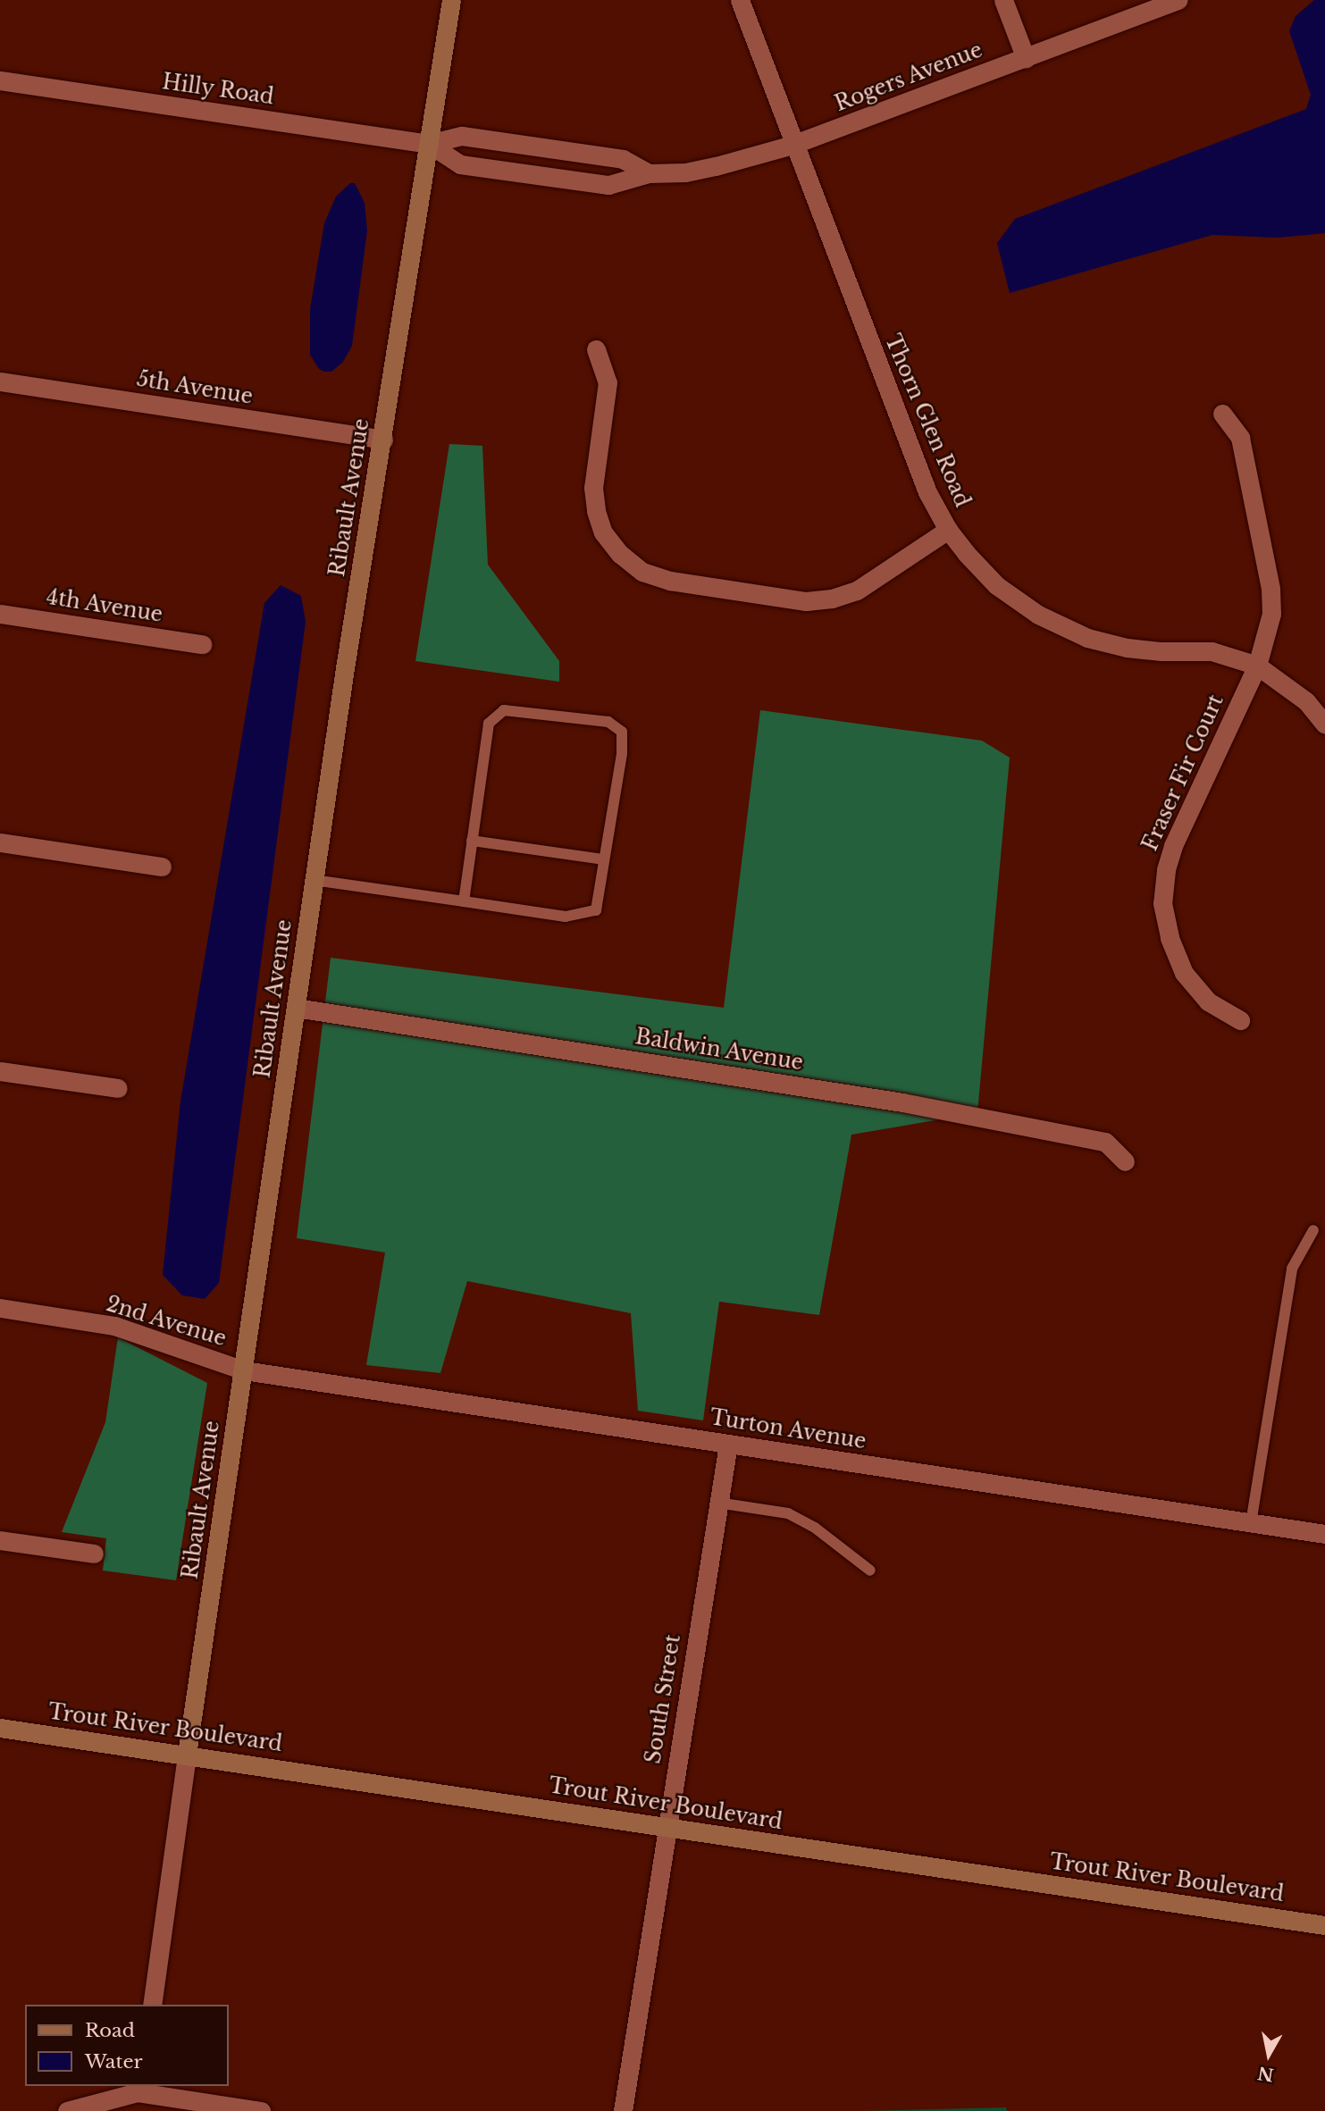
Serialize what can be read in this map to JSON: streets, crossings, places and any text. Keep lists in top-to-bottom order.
{
  "streets": {
    "street": [
      "Rogers Avenue",
      "Hilly Road",
      "5th Avenue",
      "Thorn Glen Road",
      "Ribault Avenue",
      "4th Avenue",
      "Fraser Fir Court",
      "Baldwin Avenue",
      "2nd Avenue",
      "Turton Avenue",
      "South Street",
      "Trout River Boulevard"
    ]
  },
  "crossings": [
    ["Rogers Avenue", "Hilly Road"],
    ["Rogers Avenue", "Thorn Glen Road"],
    ["Rogers Avenue", "Ribault Avenue"],
    ["Hilly Road", "Ribault Avenue"],
    ["5th Avenue", "Ribault Avenue"],
    ["Thorn Glen Road", "Fraser Fir Court"],
    ["Ribault Avenue", "Baldwin Avenue"],
    ["Ribault Avenue", "2nd Avenue"],
    ["Ribault Avenue", "Turton Avenue"],
    ["Ribault Avenue", "Trout River Boulevard"],
    ["2nd Avenue", "Turton Avenue"],
    ["Turton Avenue", "South Street"],
    ["South Street", "Trout River Boulevard"]
  ],
  "legend": ["Road", "Water"],
  "north": "bottom"
}
